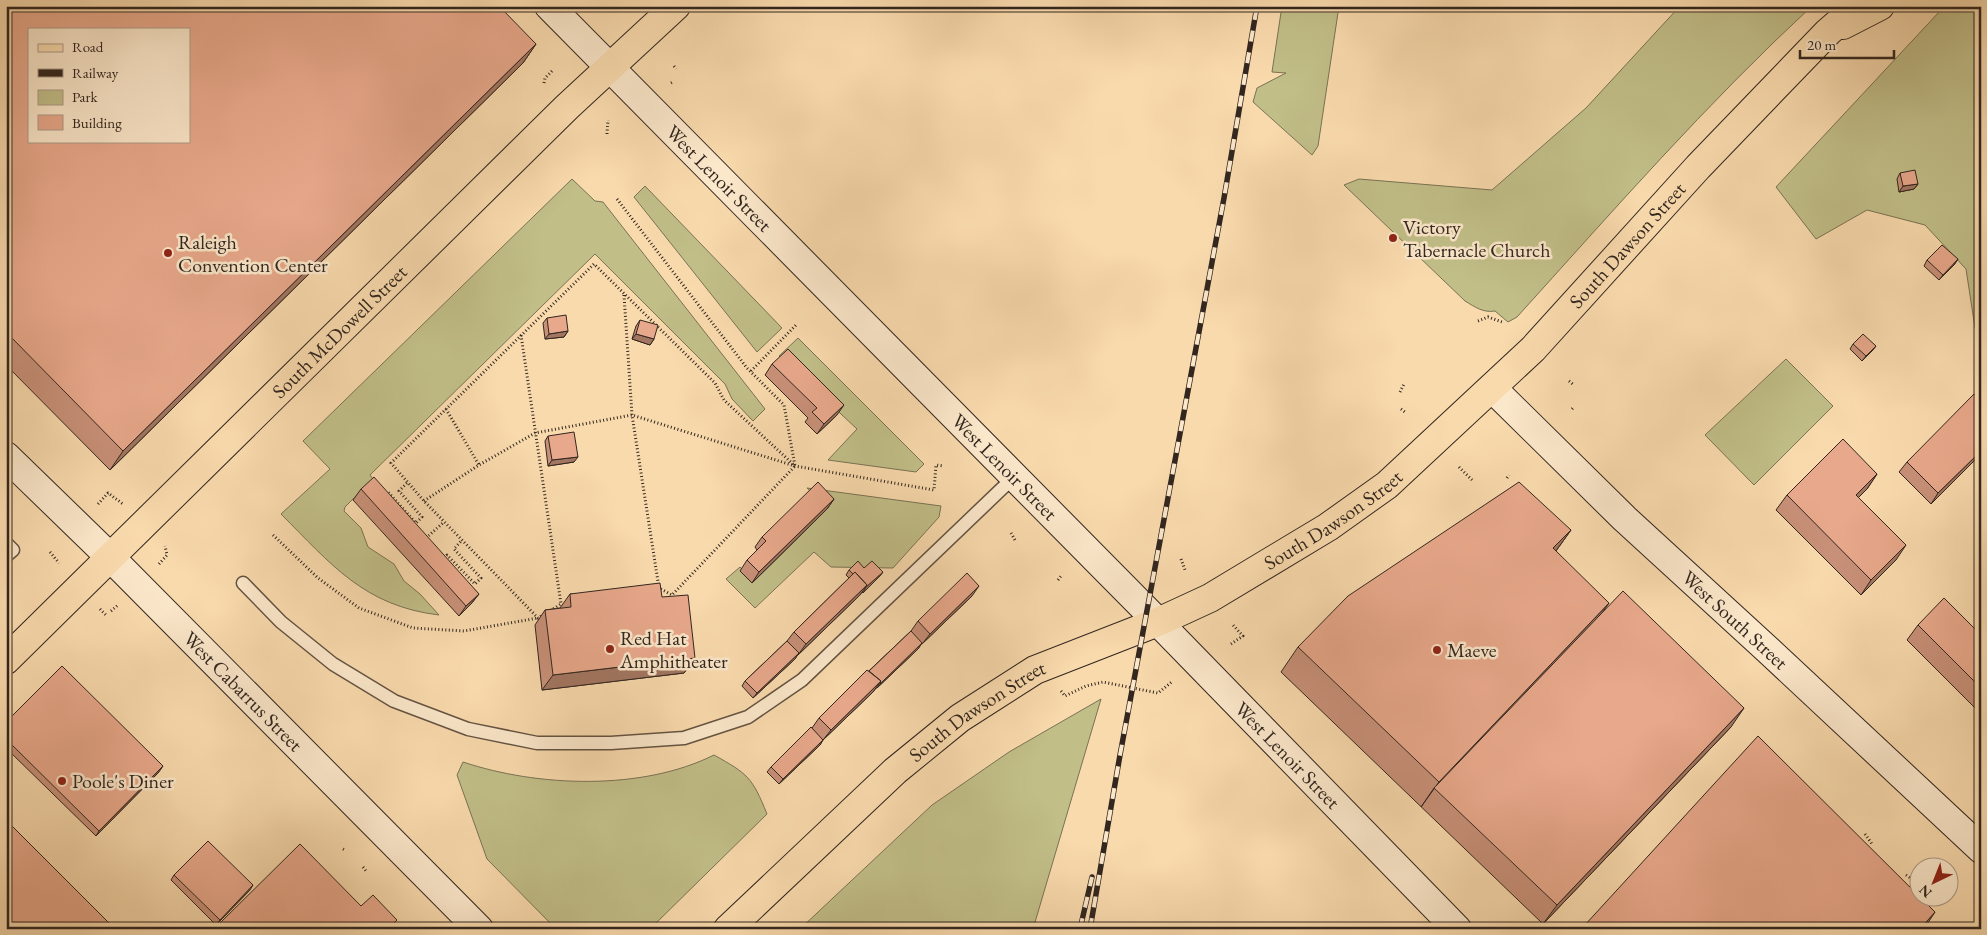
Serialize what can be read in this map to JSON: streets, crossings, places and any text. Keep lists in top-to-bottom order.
{
  "streets": {
    "main road": ["South Dawson Street", "South McDowell Street"],
    "street": ["West Lenoir Street", "West South Street", "West Cabarrus Street"]
  },
  "crossings": [
    ["West Lenoir Street", "South Dawson Street"],
    ["West Lenoir Street", "South McDowell Street"],
    ["South Dawson Street", "West South Street"],
    ["South McDowell Street", "West Cabarrus Street"]
  ],
  "places": [
    "Victory Tabernacle Church",
    "Raleigh Convention Center",
    "Red Hat Amphitheater",
    "Maeve",
    "Poole's Diner"
  ],
  "legend": [
    "Road",
    "Railway",
    "Park",
    "Building"
  ],
  "scale_bar": "20 m",
  "north": "bottom left"
}
